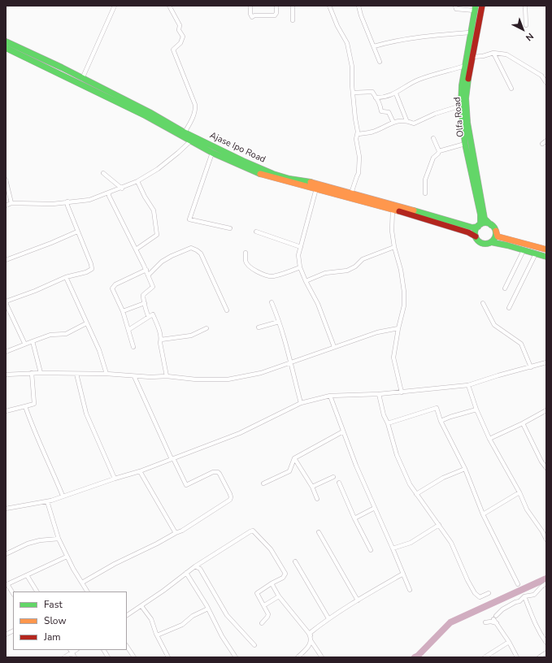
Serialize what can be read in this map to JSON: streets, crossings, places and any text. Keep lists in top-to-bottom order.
{
  "streets": {
    "main road": ["Olfa Road", "Ajase Ipo Road"]
  },
  "crossings": [
    ["Olfa Road", "Ajase Ipo Road"]
  ],
  "legend": ["Fast", "Slow", "Jam"],
  "north": "bottom right"
}
